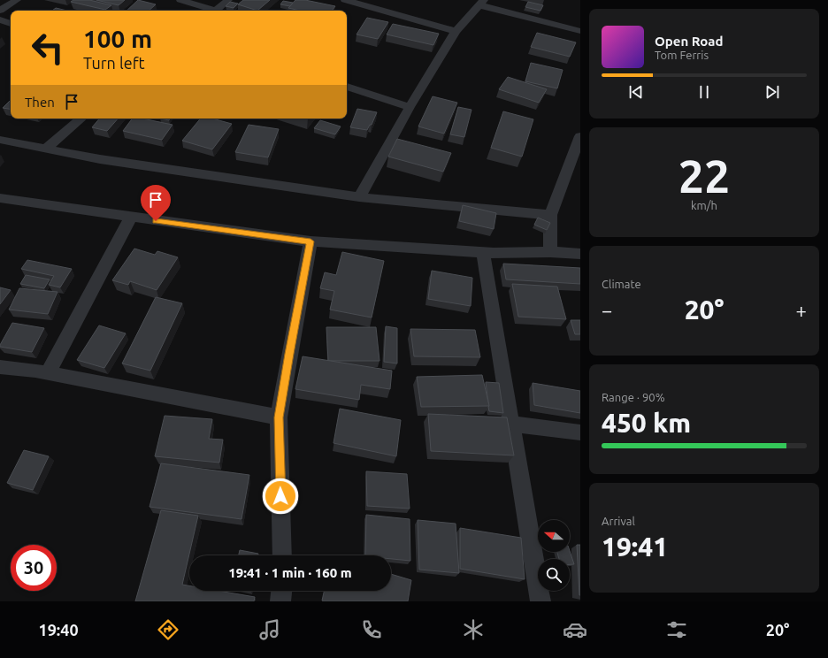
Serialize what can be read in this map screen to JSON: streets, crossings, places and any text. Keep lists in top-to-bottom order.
{
  "north": "left",
  "page": {
    "turn": ["100 m", "Turn left"],
    "song": ["Open Road", "Tom Ferris"],
    "then": "Then",
    "tile": [
      ["22", "km/h"],
      "Climate",
      ["Range · 90%", "450 km"],
      ["Arrival", "19:41"]
    ],
    "heat": ["−", "20°", "+"],
    "limit": "30",
    "trip": "19:41 · 1 min · 160 m",
    "tabs": ["19:40", "20°"]
  }
}
